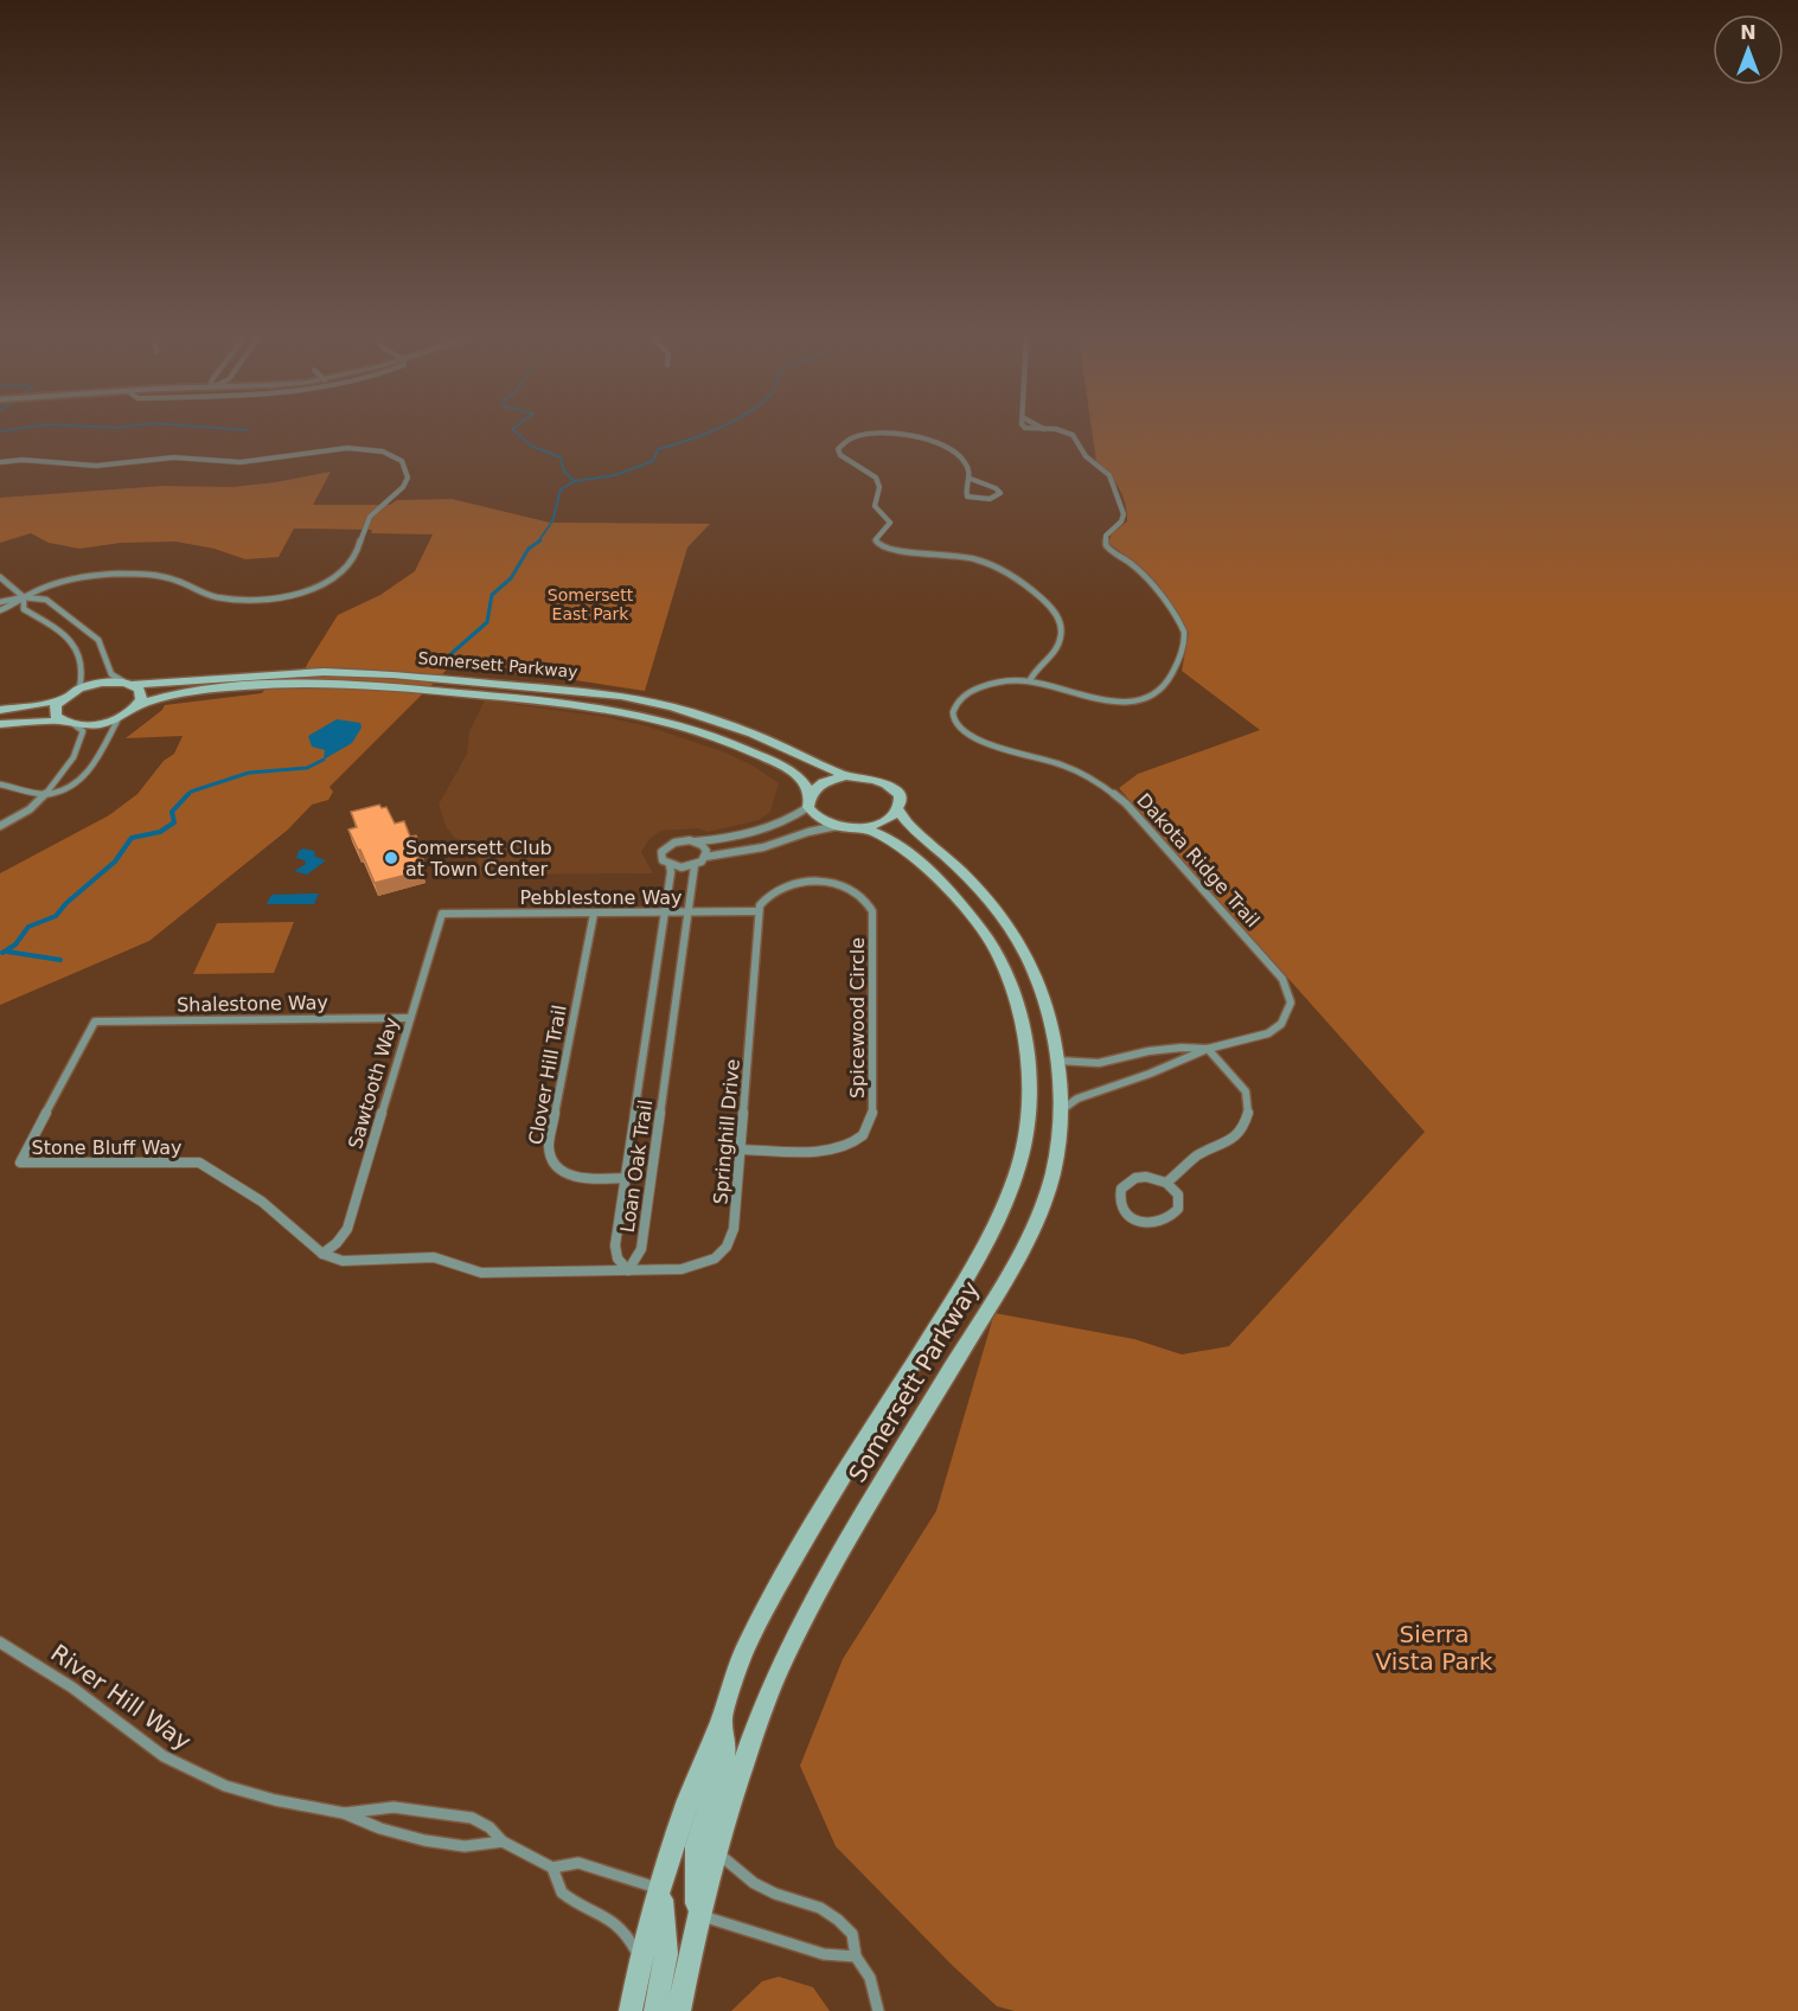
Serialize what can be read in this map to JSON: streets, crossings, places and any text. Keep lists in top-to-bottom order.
{
  "streets": {
    "main road": ["Somersett Parkway"],
    "street": [
      "Dakota Ridge Trail",
      "Pebblestone Way",
      "Shalestone Way",
      "Spicewood Circle",
      "Clover Hill Trail",
      "Sawtooth Way",
      "Springhill Drive",
      "Stone Bluff Way",
      "Loan Oak Trail",
      "River Hill Way"
    ]
  },
  "crossings": [
    ["Somersett Parkway", "Dakota Ridge Trail"],
    ["Pebblestone Way", "Spicewood Circle"],
    ["Pebblestone Way", "Clover Hill Trail"],
    ["Pebblestone Way", "Sawtooth Way"],
    ["Pebblestone Way", "Springhill Drive"],
    ["Pebblestone Way", "Loan Oak Trail"],
    ["Shalestone Way", "Sawtooth Way"],
    ["Shalestone Way", "Stone Bluff Way"],
    ["Spicewood Circle", "Springhill Drive"],
    ["Clover Hill Trail", "Loan Oak Trail"],
    ["Sawtooth Way", "Stone Bluff Way"],
    ["Springhill Drive", "Stone Bluff Way"],
    ["Springhill Drive", "Loan Oak Trail"],
    ["Stone Bluff Way", "Loan Oak Trail"]
  ],
  "parks": ["Somersett East Park", "Sierra Vista Park"],
  "places": ["Somersett Club at Town Center"],
  "north": "top"
}
